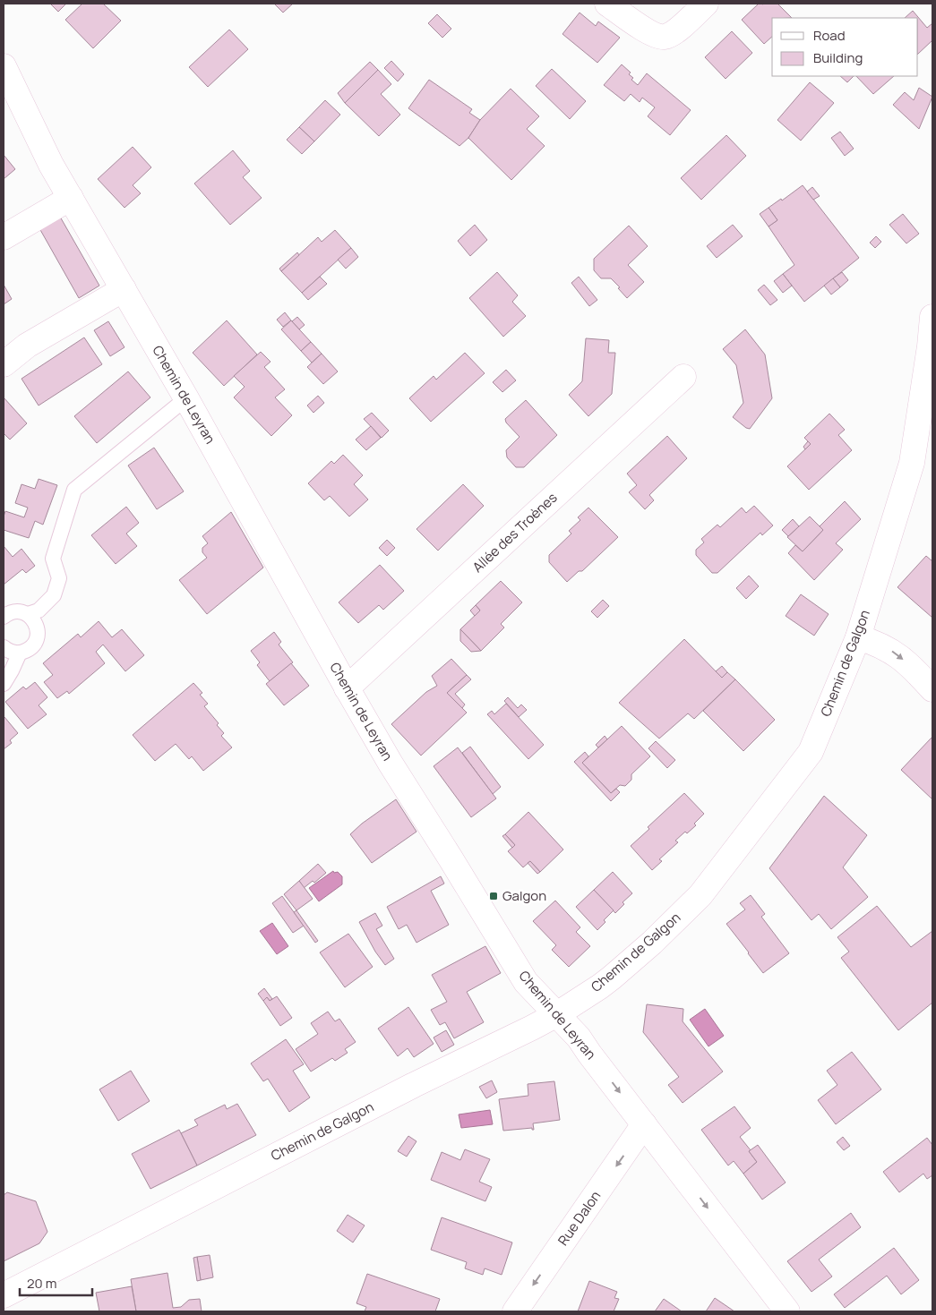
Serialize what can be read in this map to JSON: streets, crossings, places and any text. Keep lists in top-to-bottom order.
{
  "streets": {
    "street": [
      "Chemin de Leyran",
      "Allée des Troènes",
      "Chemin de Galgon",
      "Rue Dalon"
    ]
  },
  "crossings": [
    ["Chemin de Leyran", "Allée des Troènes"],
    ["Chemin de Leyran", "Chemin de Galgon"],
    ["Chemin de Leyran", "Rue Dalon"]
  ],
  "one_way": ["Rue Dalon"],
  "places": {
    "transit": ["Galgon"]
  },
  "legend": ["Road", "Building"],
  "scale_bar": "20 m"
}
